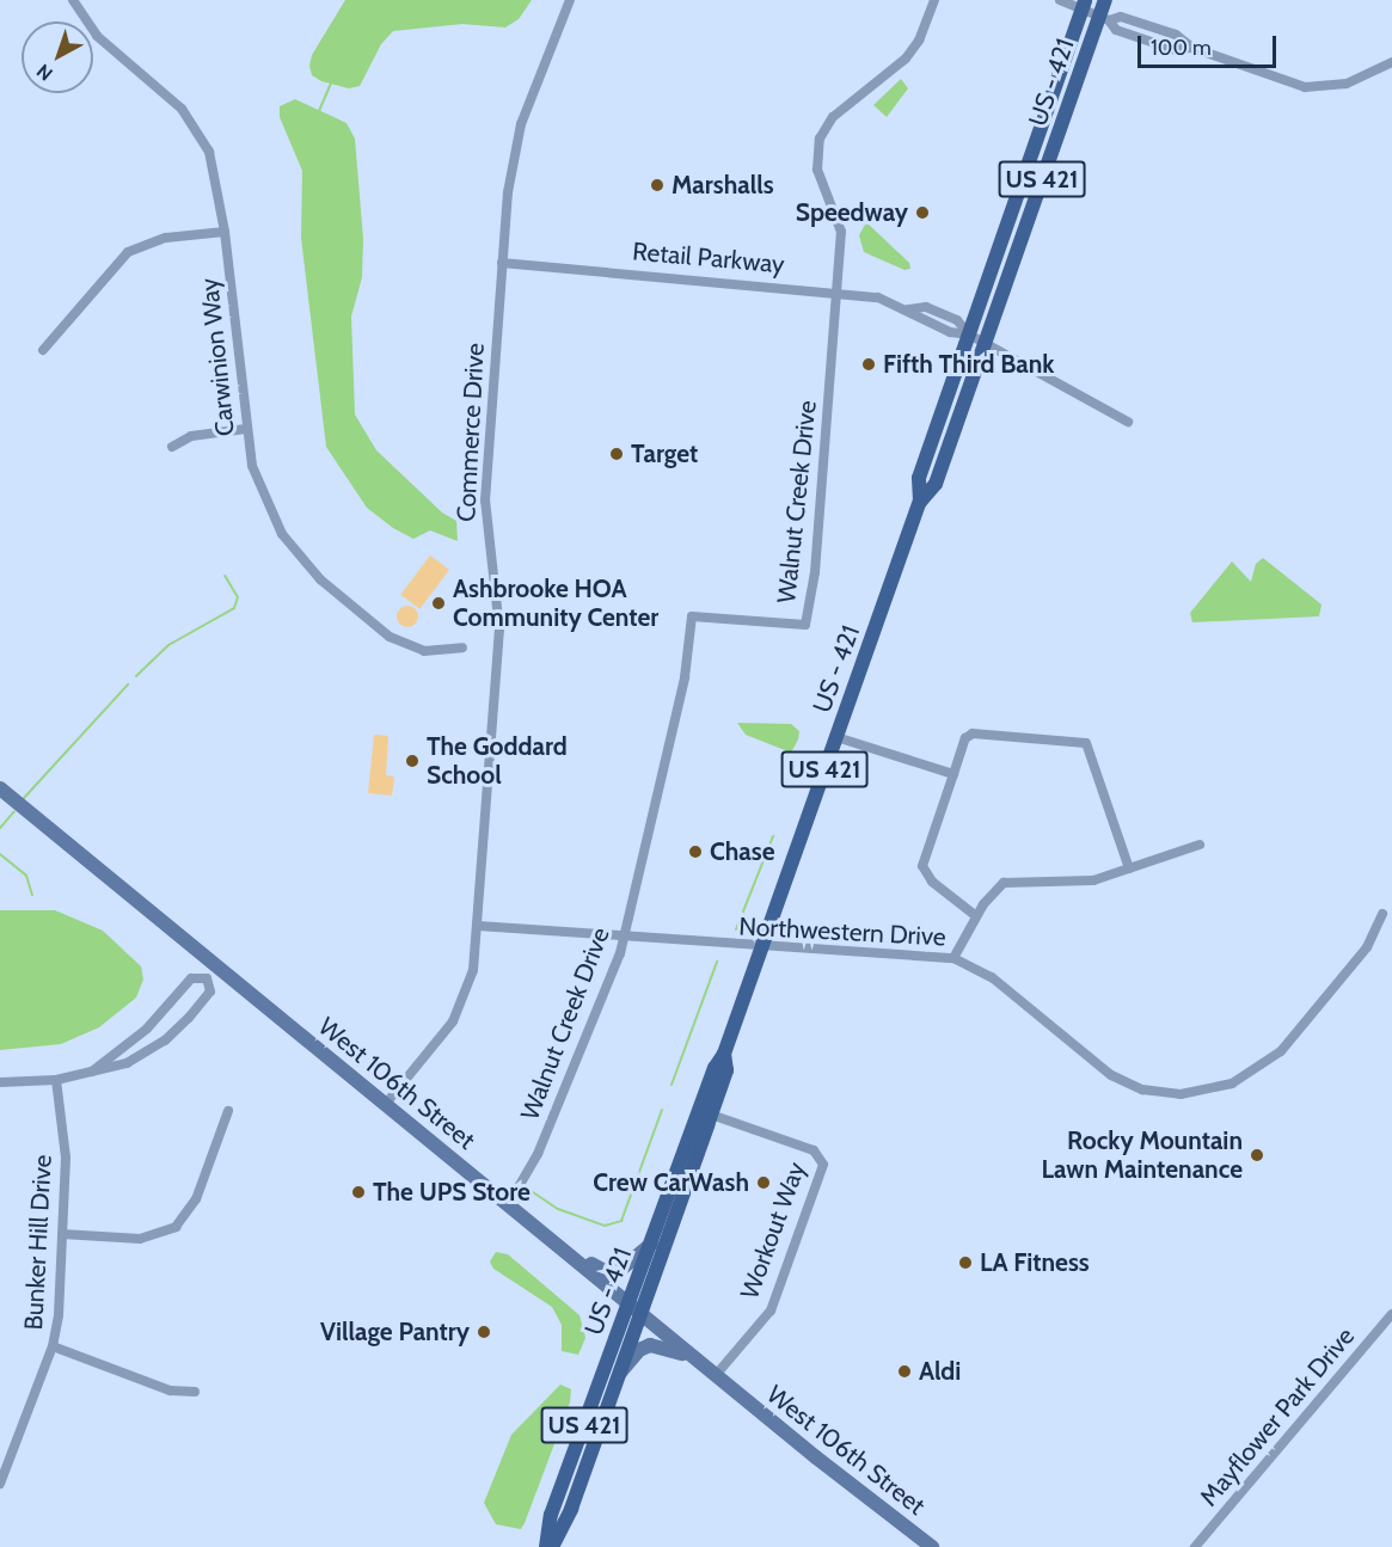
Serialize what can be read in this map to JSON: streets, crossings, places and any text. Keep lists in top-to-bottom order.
{
  "streets": {
    "main road": ["US - 421", "US 421"],
    "street": [
      "Retail Parkway",
      "Carwinion Way",
      "Commerce Drive",
      "Walnut Creek Drive",
      "Northwestern Drive",
      "West 106th Street",
      "Workout Way",
      "Bunker Hill Drive",
      "Mayflower Park Drive"
    ]
  },
  "crossings": [
    ["US - 421", "Retail Parkway"],
    ["US - 421", "Northwestern Drive"],
    ["US - 421", "West 106th Street"],
    ["US - 421", "Workout Way"],
    ["Retail Parkway", "Commerce Drive"],
    ["Retail Parkway", "Walnut Creek Drive"],
    ["Commerce Drive", "Northwestern Drive"],
    ["Commerce Drive", "West 106th Street"],
    ["Walnut Creek Drive", "Northwestern Drive"],
    ["Walnut Creek Drive", "West 106th Street"],
    ["West 106th Street", "Workout Way"]
  ],
  "places": [
    "Marshalls",
    "Speedway",
    "Fifth Third Bank",
    "Target",
    "Ashbrooke HOA Community Center",
    "The Goddard School",
    "Chase",
    "Rocky Mountain Lawn Maintenance",
    "Crew CarWash",
    "The UPS Store",
    "LA Fitness",
    "Village Pantry",
    "Aldi"
  ],
  "scale_bar": "100 m",
  "north": "bottom left"
}
